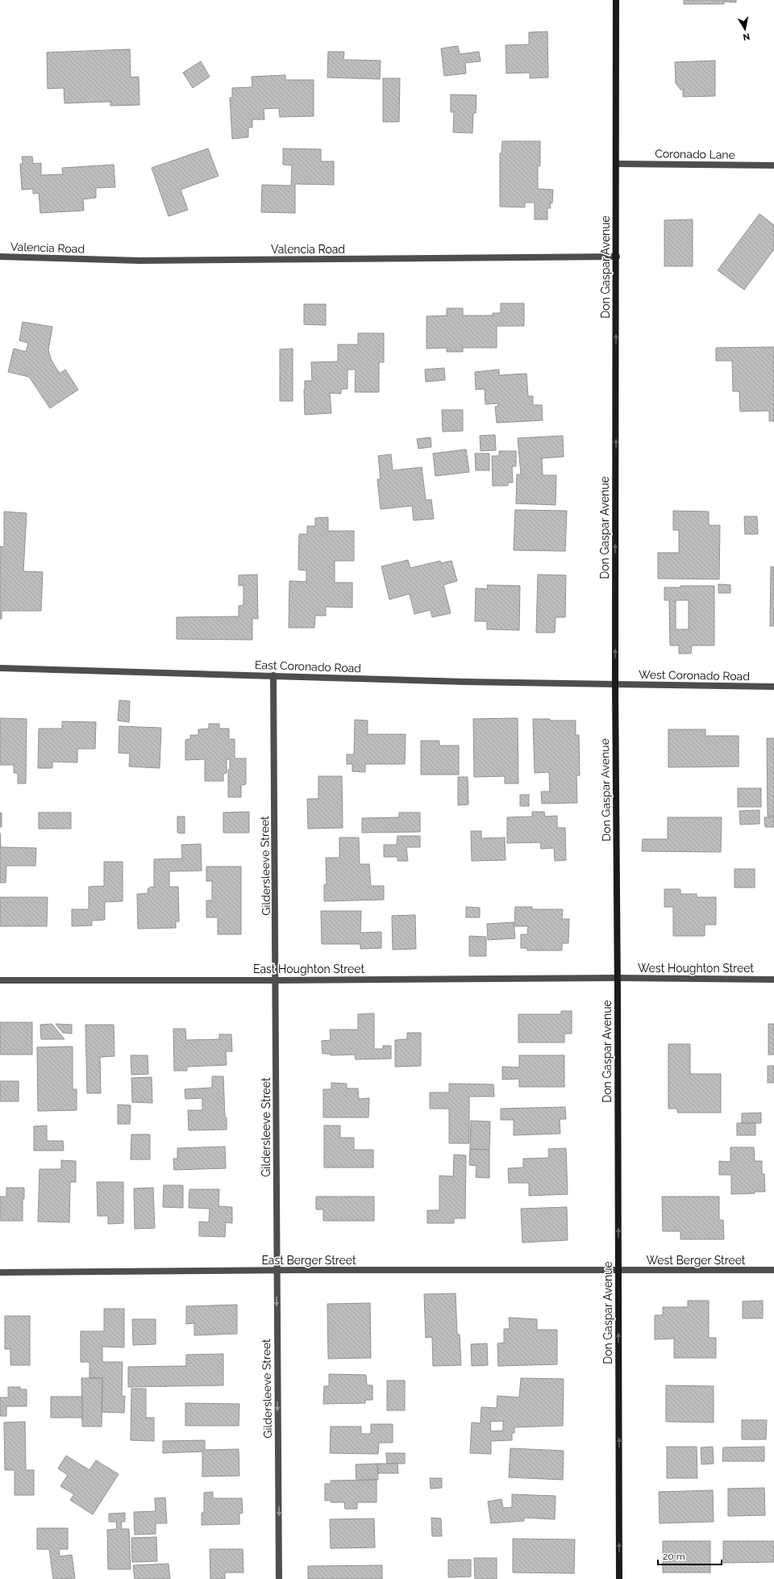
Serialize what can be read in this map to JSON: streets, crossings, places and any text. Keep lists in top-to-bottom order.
{
  "streets": {
    "street": [
      "Coronado Lane",
      "Valencia Road",
      "Don Gaspar Avenue",
      "East Coronado Road",
      "West Coronado Road",
      "Gildersleeve Street",
      "West Houghton Street",
      "East Houghton Street",
      "East Berger Street",
      "West Berger Street"
    ]
  },
  "crossings": [
    ["Coronado Lane", "Don Gaspar Avenue"],
    ["Valencia Road", "Don Gaspar Avenue"],
    ["Don Gaspar Avenue", "East Coronado Road"],
    ["Don Gaspar Avenue", "West Coronado Road"],
    ["Don Gaspar Avenue", "West Houghton Street"],
    ["Don Gaspar Avenue", "East Houghton Street"],
    ["Don Gaspar Avenue", "East Berger Street"],
    ["Don Gaspar Avenue", "West Berger Street"],
    ["East Coronado Road", "West Coronado Road"],
    ["East Coronado Road", "Gildersleeve Street"],
    ["Gildersleeve Street", "East Houghton Street"],
    ["Gildersleeve Street", "East Berger Street"],
    ["West Houghton Street", "East Houghton Street"],
    ["East Berger Street", "West Berger Street"]
  ],
  "one_way": ["Don Gaspar Avenue"],
  "scale_bar": "20 m",
  "north": "bottom"
}
